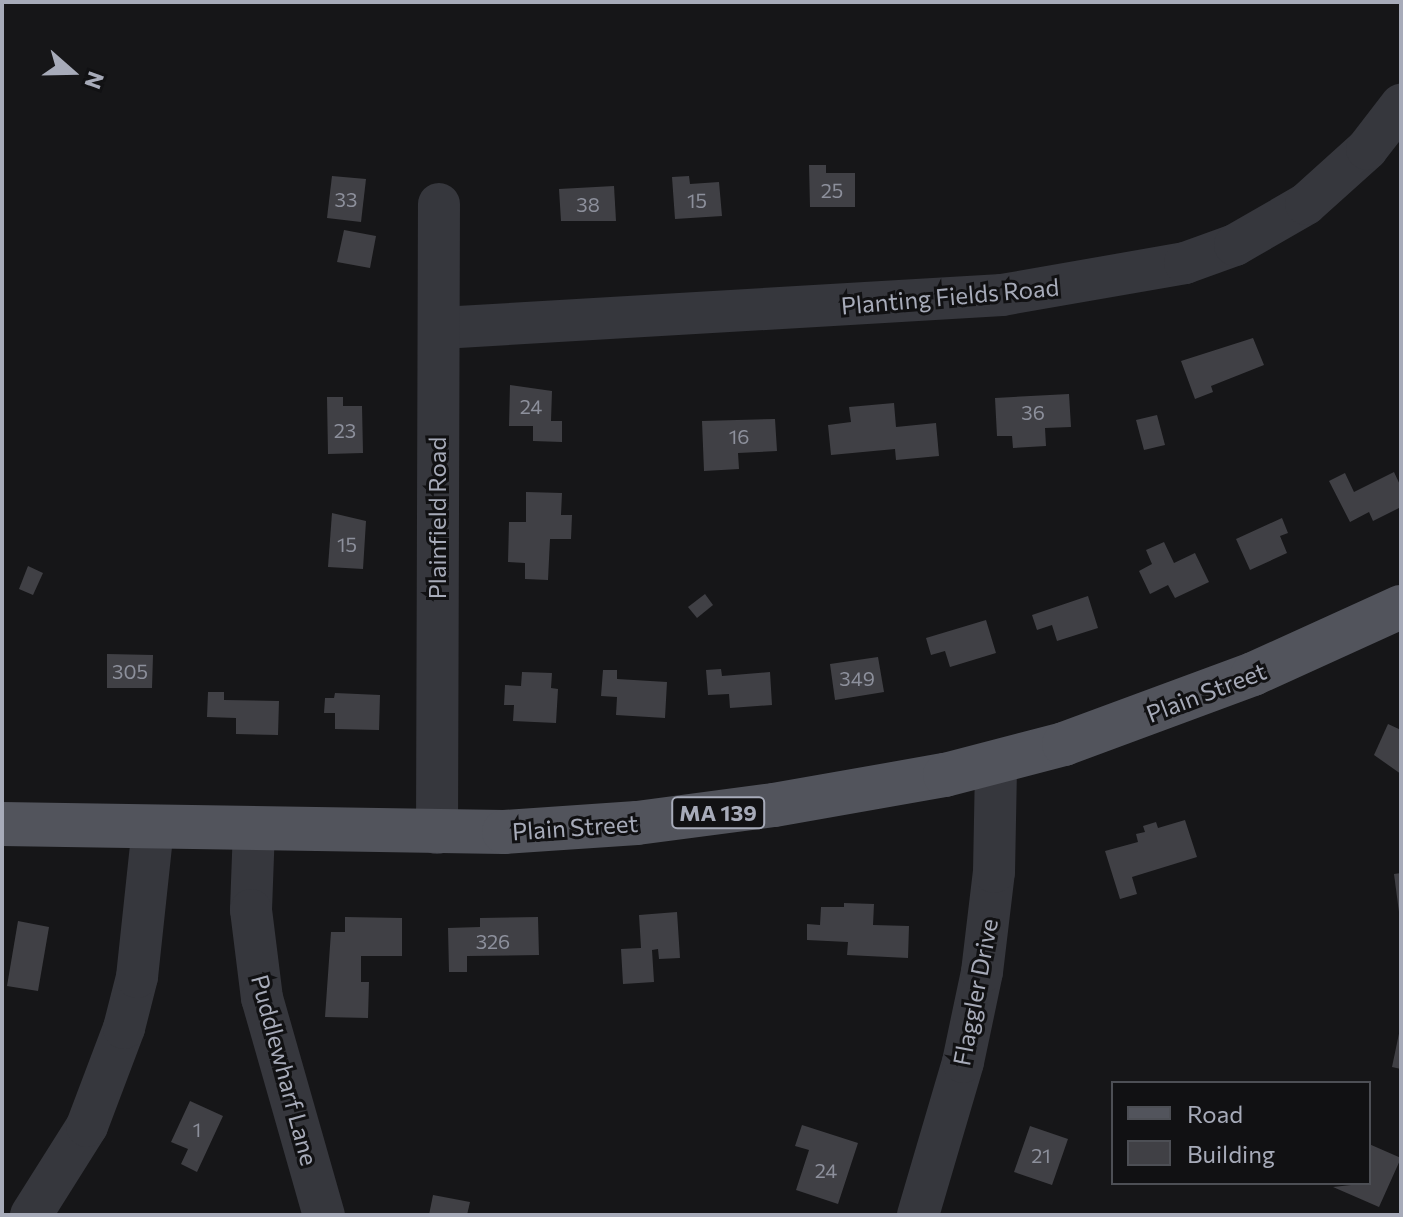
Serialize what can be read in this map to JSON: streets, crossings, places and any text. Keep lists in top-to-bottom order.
{
  "streets": {
    "main road": ["Plain Street", "MA 139"],
    "street": [
      "Planting Fields Road",
      "Plainfield Road",
      "Flaggler Drive",
      "Puddlewharf Lane"
    ]
  },
  "crossings": [
    ["Planting Fields Road", "Plainfield Road"],
    ["Plainfield Road", "Plain Street"],
    ["Plain Street", "Flaggler Drive"],
    ["Plain Street", "Puddlewharf Lane"]
  ],
  "house_numbers": [
    "25",
    "33",
    "15",
    "38",
    "24",
    "36",
    "23",
    "16",
    "15",
    "305",
    "349",
    "326",
    "1",
    "21",
    "24"
  ],
  "legend": ["Road", "Building"],
  "north": "right"
}
